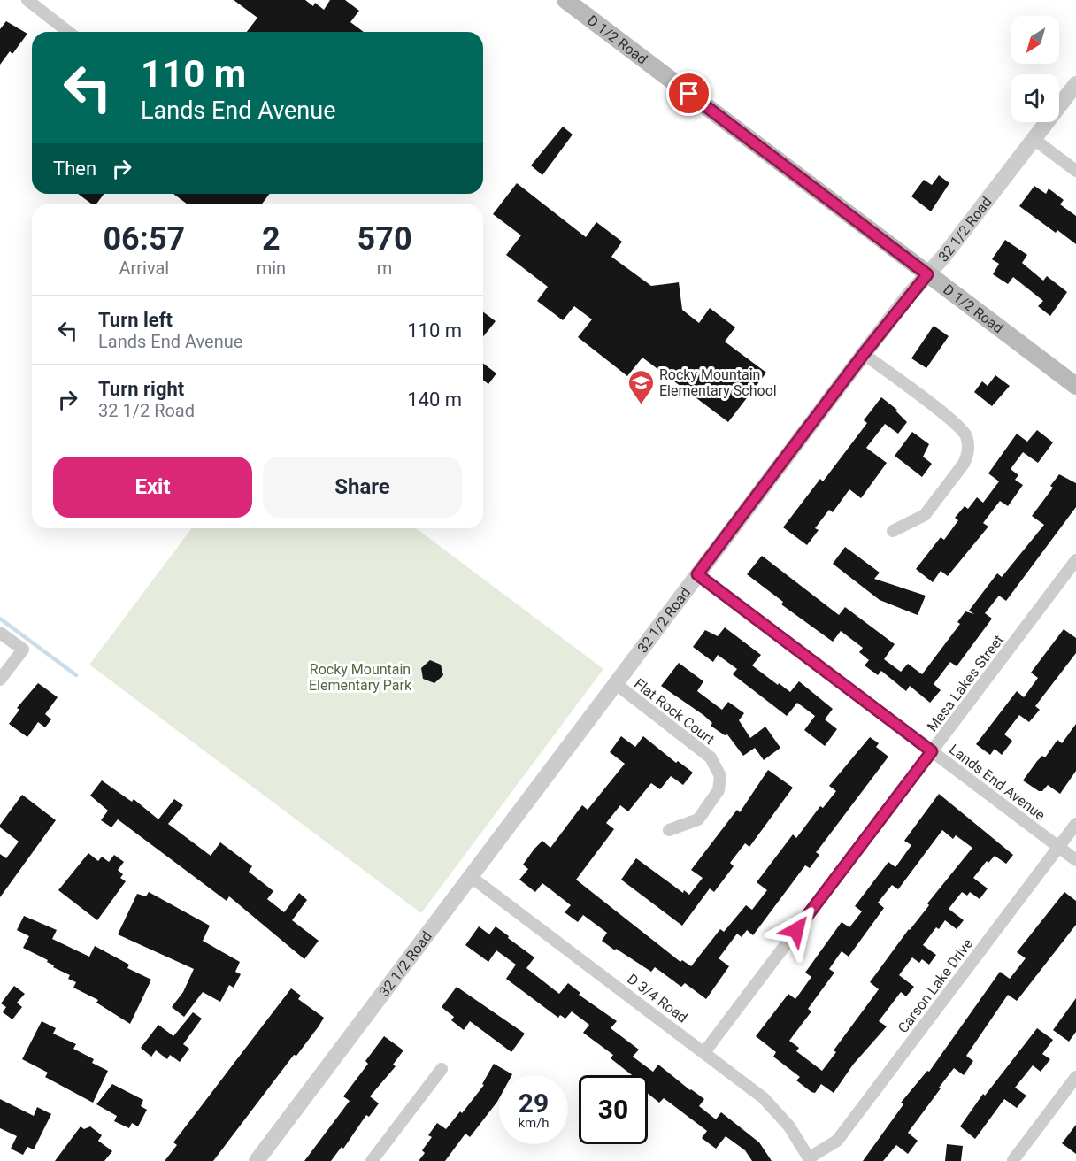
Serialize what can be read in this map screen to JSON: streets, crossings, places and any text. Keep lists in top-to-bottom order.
{
  "streets": {
    "main road": ["D 1/2 Road"],
    "street": [
      "32 1/2 Road",
      "Mesa Lakes Street",
      "Flat Rock Court",
      "Lands End Avenue",
      "Carson Lake Drive",
      "D 3/4 Road"
    ]
  },
  "crossings": [
    ["D 1/2 Road", "32 1/2 Road"],
    ["32 1/2 Road", "Flat Rock Court"],
    ["32 1/2 Road", "Lands End Avenue"],
    ["32 1/2 Road", "D 3/4 Road"],
    ["Mesa Lakes Street", "Lands End Avenue"],
    ["Mesa Lakes Street", "D 3/4 Road"],
    ["Lands End Avenue", "Carson Lake Drive"],
    ["Carson Lake Drive", "D 3/4 Road"]
  ],
  "parks": ["Rocky Mountain Elementary Park"],
  "places": {
    "school or university": ["Rocky Mountain Elementary School"]
  },
  "north": "bottom left",
  "page": {
    "turn": ["110 m", "Lands End Avenue"],
    "then": "Then",
    "eta": [
      "06:57",
      "Arrival",
      "2",
      "min",
      "570",
      "m"
    ],
    "list": [
      {
        "name": "Turn left",
        "note": "Lands End Avenue",
        "value": "110 m"
      },
      {
        "name": "Turn right",
        "note": "32 1/2 Road",
        "value": "140 m"
      }
    ],
    "buttons": ["Exit", "Share"],
    "speed": "29 km/h",
    "limit": "30"
  }
}
